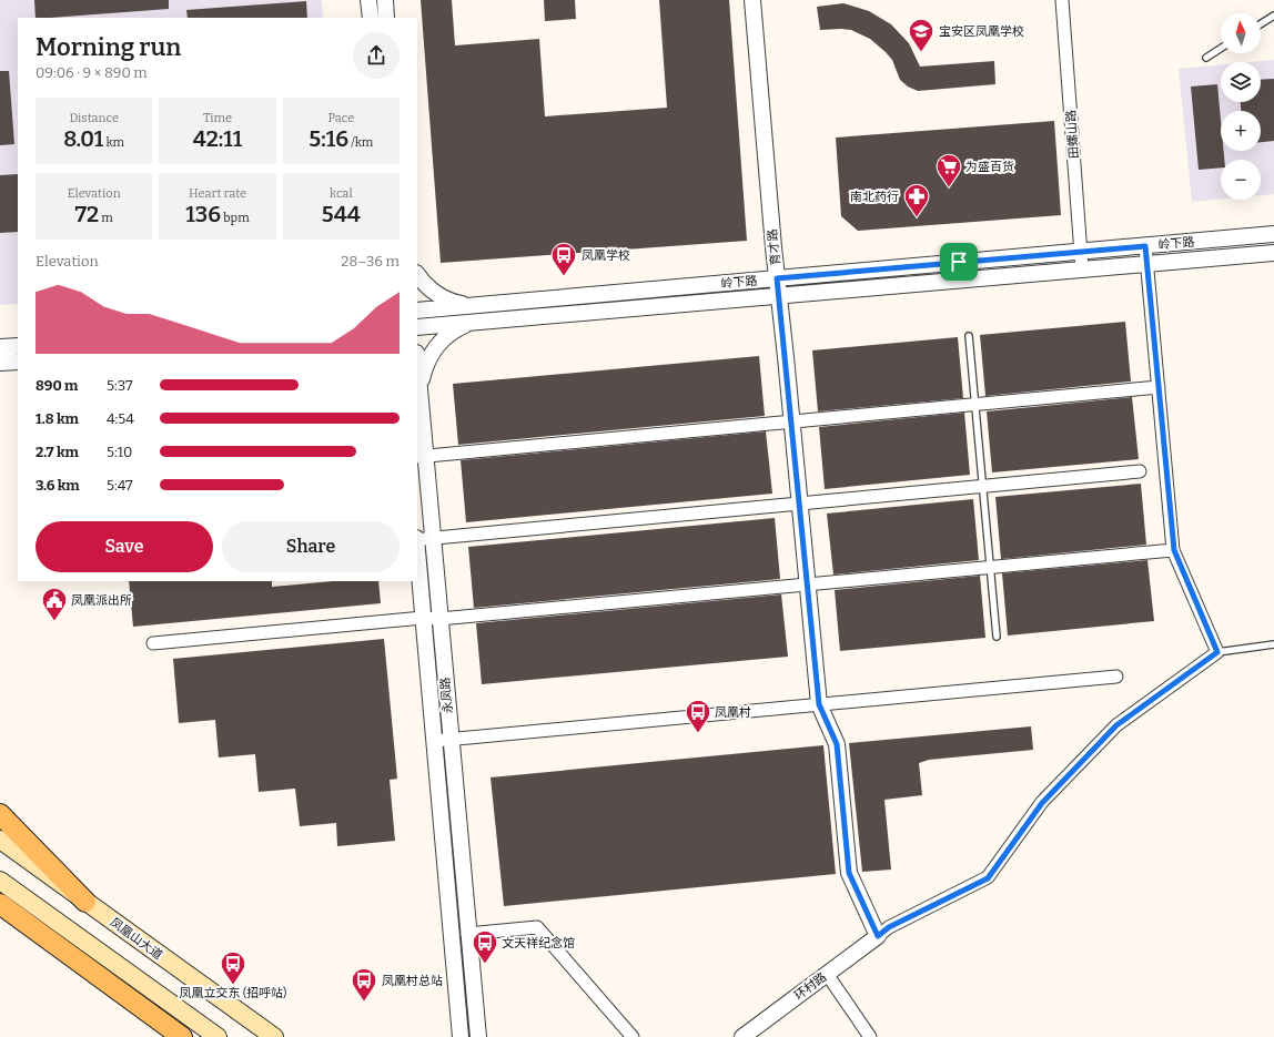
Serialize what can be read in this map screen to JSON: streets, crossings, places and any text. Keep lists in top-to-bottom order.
{
  "streets": {
    "main road": ["凤凰山大道"],
    "street": [
      "田螺山路",
      "岭下路",
      "育才路",
      "永凤路",
      "环村路"
    ]
  },
  "crossings": [
    ["田螺山路", "岭下路"],
    ["岭下路", "育才路"],
    ["育才路", "环村路"]
  ],
  "places": {
    "school or university": ["宝安区凤凰学校"],
    "supermarket": ["为盛百货"],
    "pharmacy": ["南北药行"],
    "bus stop": [
      "凤凰学校",
      "凤凰村",
      "文天祥纪念馆",
      "凤凰立交东 (招呼站)",
      "凤凰村总站"
    ],
    "public building": ["凤凰派出所"]
  },
  "north": "top",
  "page": {
    "map_buttons": ["+", "−"],
    "heading": ["Morning run", "09:06 · 9 × 890 m"],
    "stats": [
      ["Distance", "8.01 km"],
      ["Time", "42:11"],
      ["Pace", "5:16 /km"],
      ["Elevation", "72 m"],
      ["Heart rate", "136 bpm"],
      ["kcal", "544"]
    ],
    "chart": ["Elevation", "28–36 m"],
    "list": [
      {
        "name": "890 m",
        "note": "5:37"
      },
      {
        "name": "1.8 km",
        "note": "4:54"
      },
      {
        "name": "2.7 km",
        "note": "5:10"
      },
      {
        "name": "3.6 km",
        "note": "5:47"
      }
    ],
    "buttons": ["Save", "Share"]
  }
}
